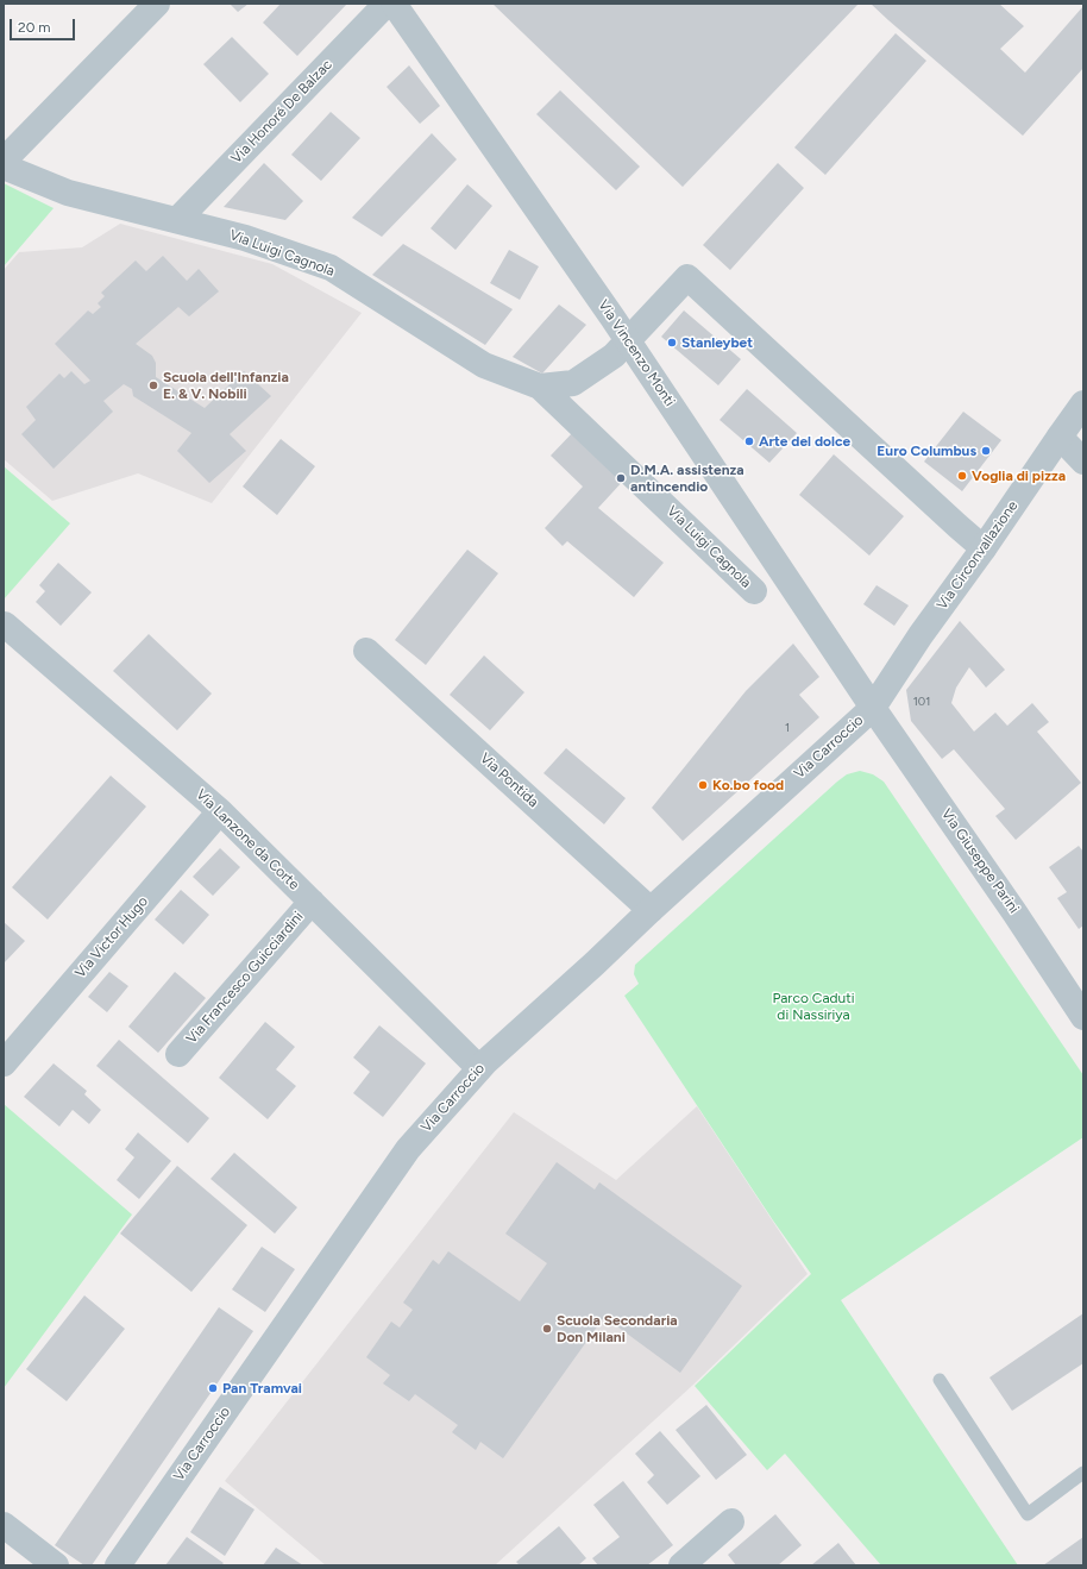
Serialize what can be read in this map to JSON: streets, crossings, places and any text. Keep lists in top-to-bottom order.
{
  "streets": {
    "street": [
      "Via Honoré De Balzac",
      "Via Luigi Cagnola",
      "Via Vincenzo Monti",
      "Via Circonvallazione",
      "Via Carroccio",
      "Via Pontida",
      "Via Lanzone da Corte",
      "Via Giuseppe Parini",
      "Via Victor Hugo",
      "Via Francesco Guicciardini"
    ]
  },
  "crossings": [
    ["Via Honoré De Balzac", "Via Luigi Cagnola"],
    ["Via Luigi Cagnola", "Via Vincenzo Monti"],
    ["Via Luigi Cagnola", "Via Circonvallazione"],
    ["Via Vincenzo Monti", "Via Circonvallazione"],
    ["Via Vincenzo Monti", "Via Carroccio"],
    ["Via Vincenzo Monti", "Via Giuseppe Parini"],
    ["Via Circonvallazione", "Via Carroccio"],
    ["Via Circonvallazione", "Via Giuseppe Parini"],
    ["Via Carroccio", "Via Pontida"],
    ["Via Carroccio", "Via Lanzone da Corte"],
    ["Via Carroccio", "Via Giuseppe Parini"],
    ["Via Lanzone da Corte", "Via Victor Hugo"],
    ["Via Lanzone da Corte", "Via Francesco Guicciardini"]
  ],
  "parks": ["Parco Caduti di Nassiriya"],
  "places": [
    "Stanleybet",
    "Scuola dell'Infanzia E. & V. Nobili",
    "Arte del dolce",
    "Euro Columbus",
    "Voglia di pizza",
    "D.M.A. assistenza antincendio",
    "Ko.bo food",
    "Scuola Secondaria Don Milani",
    "Pan Tramvai"
  ],
  "house_numbers": ["101", "1"],
  "scale_bar": "20 m"
}
